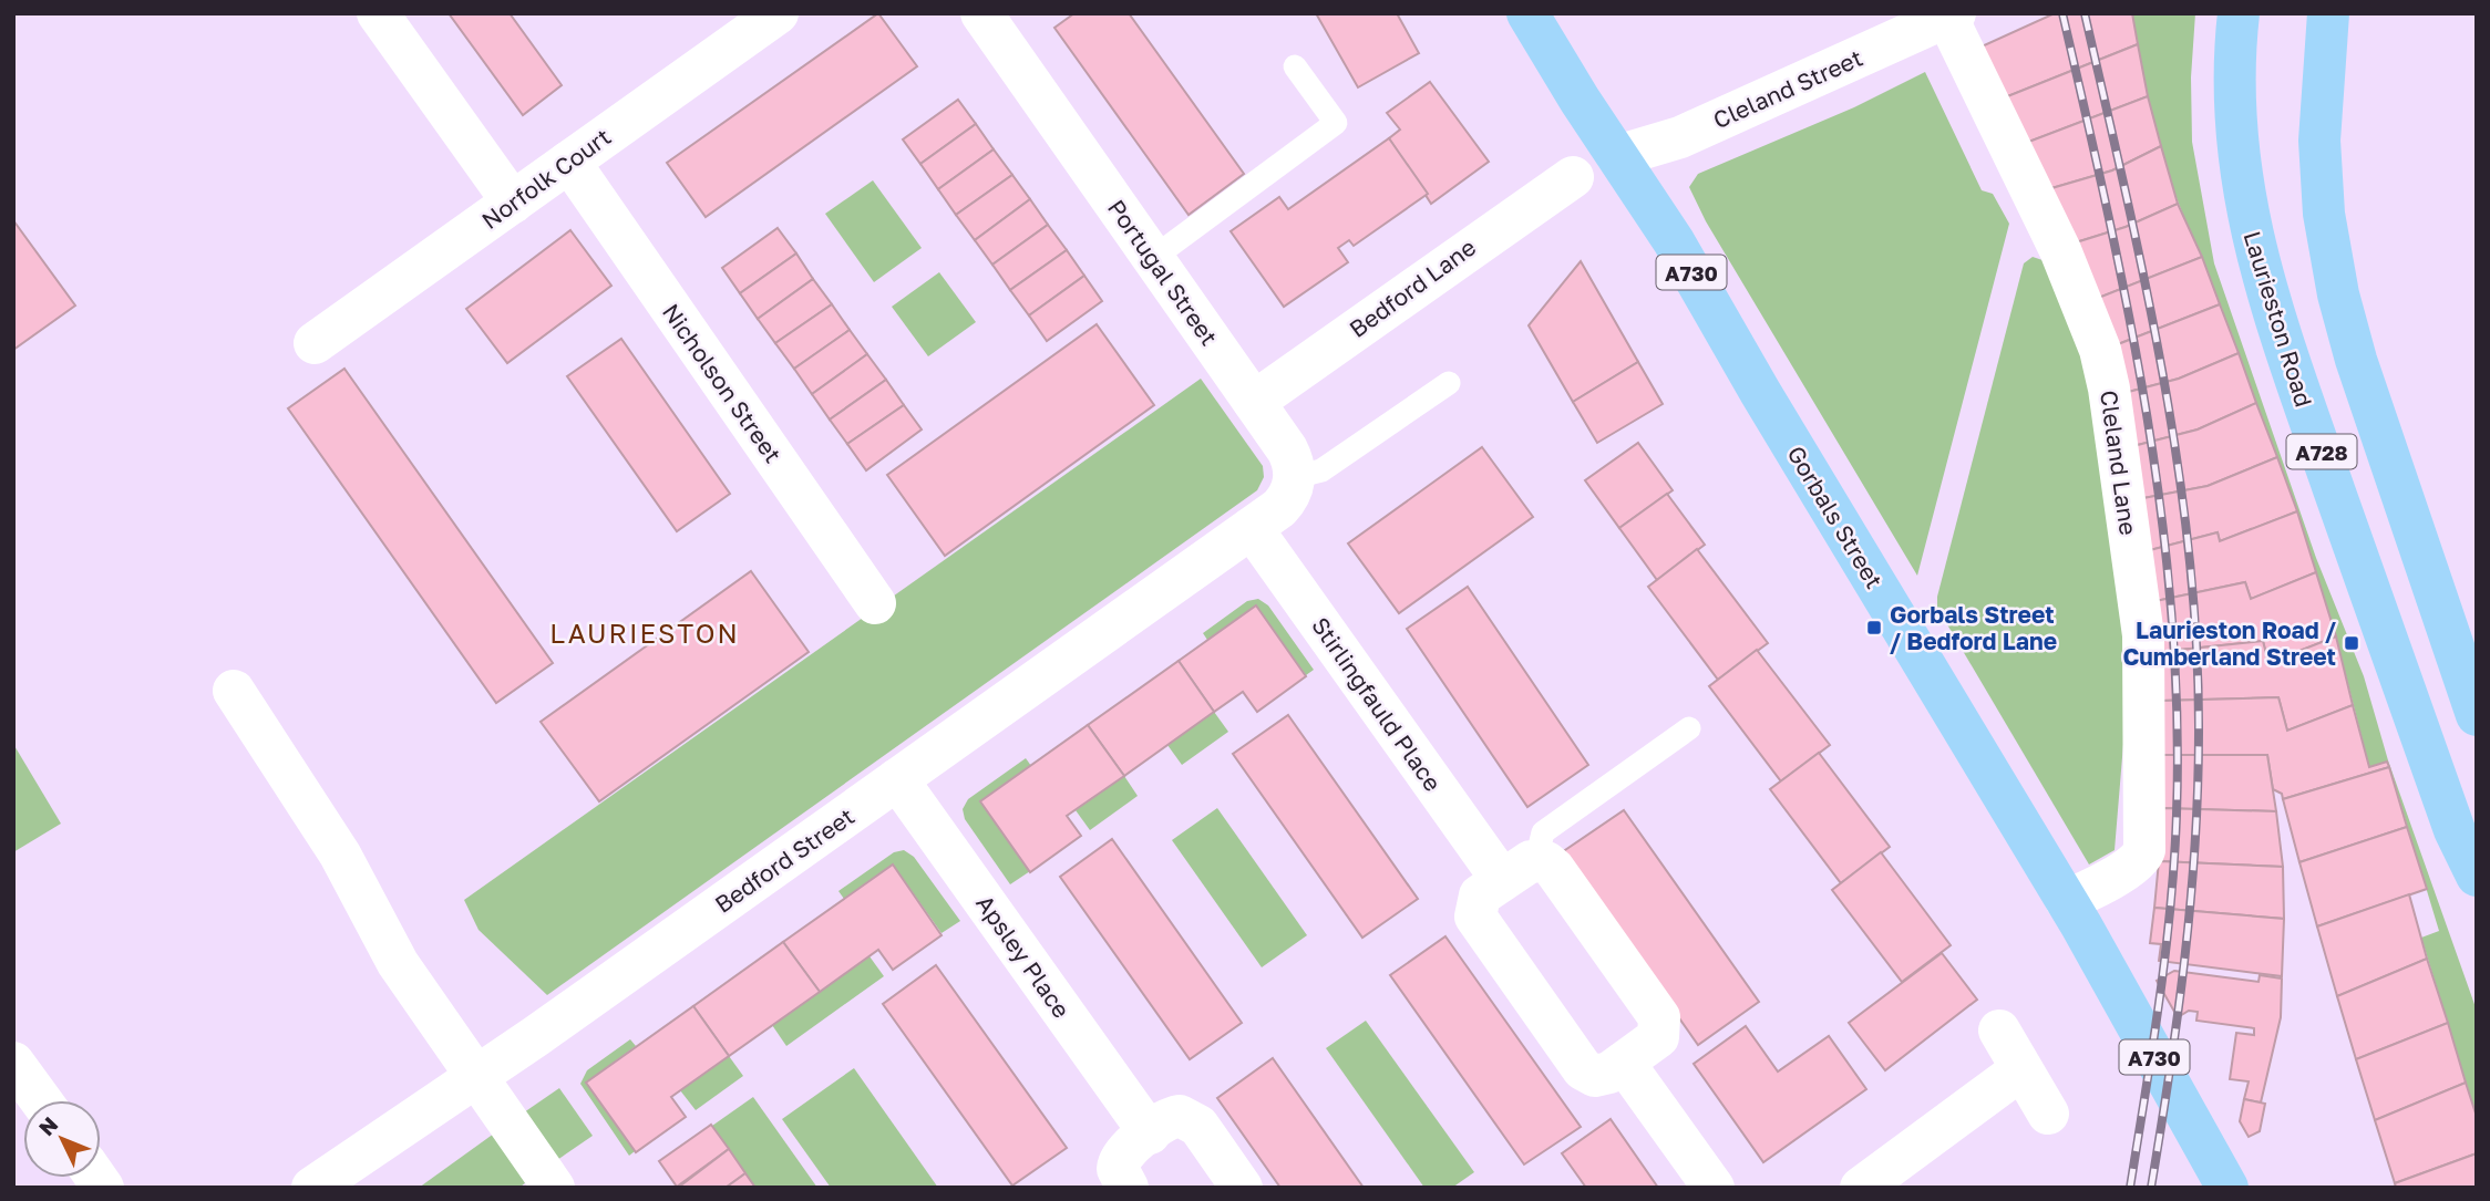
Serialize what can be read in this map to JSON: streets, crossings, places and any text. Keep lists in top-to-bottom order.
{
  "streets": {
    "main road": [
      "A730",
      "Laurieston Road",
      "A728",
      "Gorbals Street"
    ],
    "street": [
      "Cleland Street",
      "Norfolk Court",
      "Portugal Street",
      "Bedford Lane",
      "Nicholson Street",
      "Cleland Lane",
      "Stirlingfauld Place",
      "Bedford Street",
      "Apsley Place"
    ]
  },
  "crossings": [
    ["Cleland Street", "Cleland Lane"],
    ["Cleland Street", "Gorbals Street"],
    ["Norfolk Court", "Nicholson Street"],
    ["Portugal Street", "Bedford Lane"],
    ["Cleland Lane", "Gorbals Street"],
    ["Stirlingfauld Place", "Bedford Street"],
    ["Bedford Street", "Apsley Place"]
  ],
  "districts": ["LAURIESTON"],
  "places": {
    "transit": ["Gorbals Street / Bedford Lane", "Laurieston Road / Cumberland Street"]
  },
  "north": "top left"
}
